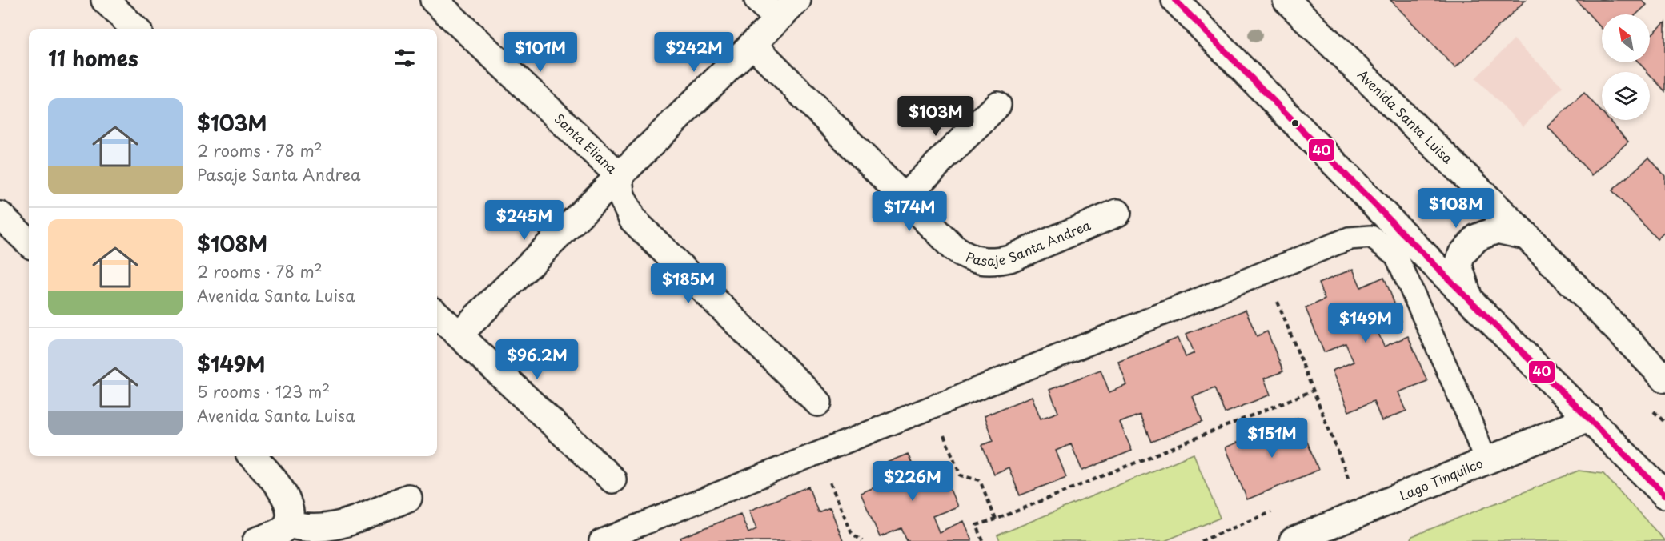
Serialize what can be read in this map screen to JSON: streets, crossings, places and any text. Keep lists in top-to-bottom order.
{
  "streets": {
    "street": [
      "Avenida Santa Luisa",
      "Santa Eliana",
      "Pasaje Santa Andrea",
      "Lago Tinquilco"
    ]
  },
  "crossings": [
    ["Santa Eliana", "Pasaje Santa Andrea"]
  ],
  "lines": ["transit line 40"],
  "north": "top left",
  "page": {
    "heading": "11 homes",
    "price": [
      "$101M",
      "$242M",
      "$103M",
      "$108M",
      "$174M",
      "$245M",
      "$185M",
      "$149M",
      "$96.2M",
      "$151M",
      "$226M"
    ],
    "list": [
      {
        "name": "$103M",
        "note": "2 rooms · 78 m² · Pasaje Santa Andrea"
      },
      {
        "name": "$108M",
        "note": "2 rooms · 78 m² · Avenida Santa Luisa"
      },
      {
        "name": "$149M",
        "note": "5 rooms · 123 m² · Avenida Santa Luisa"
      }
    ]
  }
}
